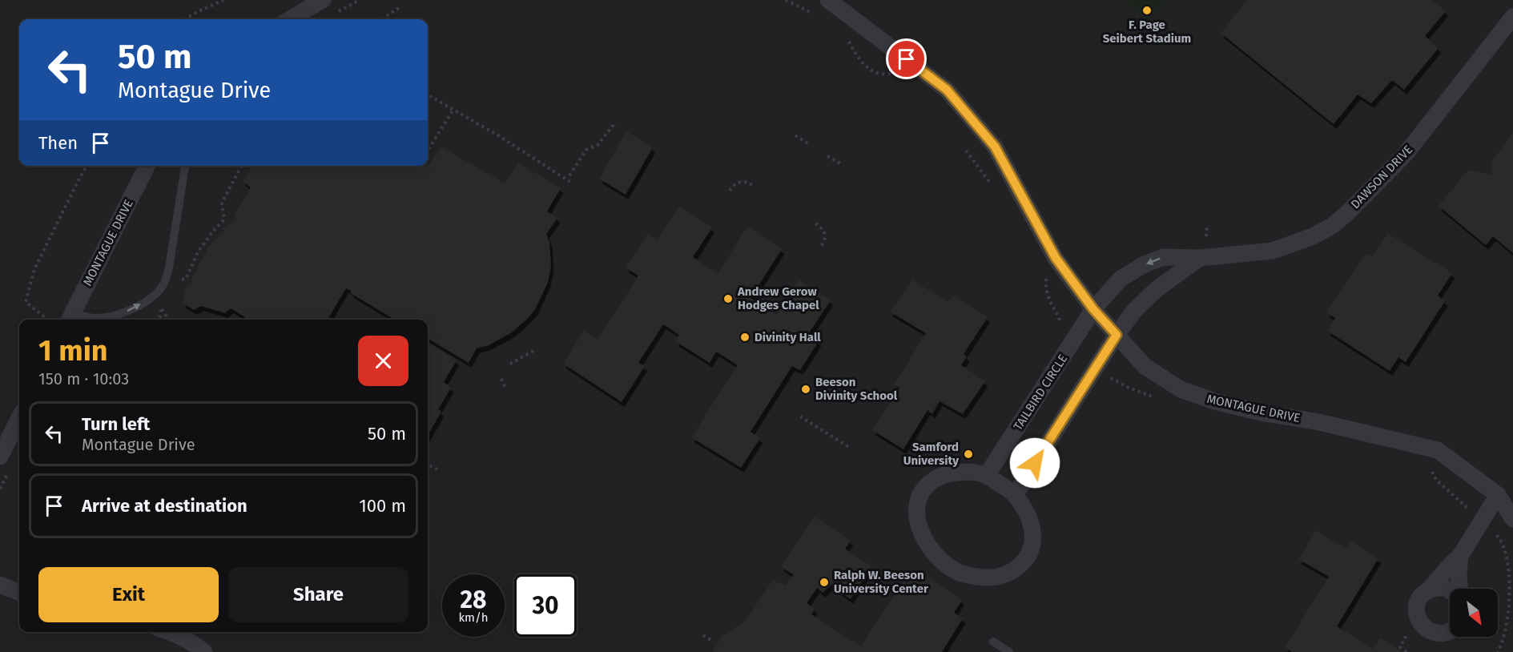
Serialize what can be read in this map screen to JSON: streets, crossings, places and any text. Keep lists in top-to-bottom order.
{
  "streets": {
    "street": ["DAWSON DRIVE", "MONTAGUE DRIVE", "TAILBIRD CIRCLE"]
  },
  "crossings": [
    ["DAWSON DRIVE", "MONTAGUE DRIVE"],
    ["DAWSON DRIVE", "TAILBIRD CIRCLE"],
    ["MONTAGUE DRIVE", "TAILBIRD CIRCLE"]
  ],
  "places": [
    "F. Page Seibert Stadium",
    "Andrew Gerow Hodges Chapel",
    "Divinity Hall",
    "Beeson Divinity School",
    "Samford University",
    "Ralph W. Beeson University Center"
  ],
  "north": "bottom right",
  "page": {
    "turn": ["50 m", "Montague Drive"],
    "then": "Then",
    "heading": ["1 min", "150 m · 10:03"],
    "list": [
      {
        "name": "Turn left",
        "note": "Montague Drive",
        "value": "50 m"
      },
      {
        "name": "Arrive at destination",
        "value": "100 m"
      }
    ],
    "buttons": ["Exit", "Share"],
    "speed": "28 km/h",
    "limit": "30"
  }
}
